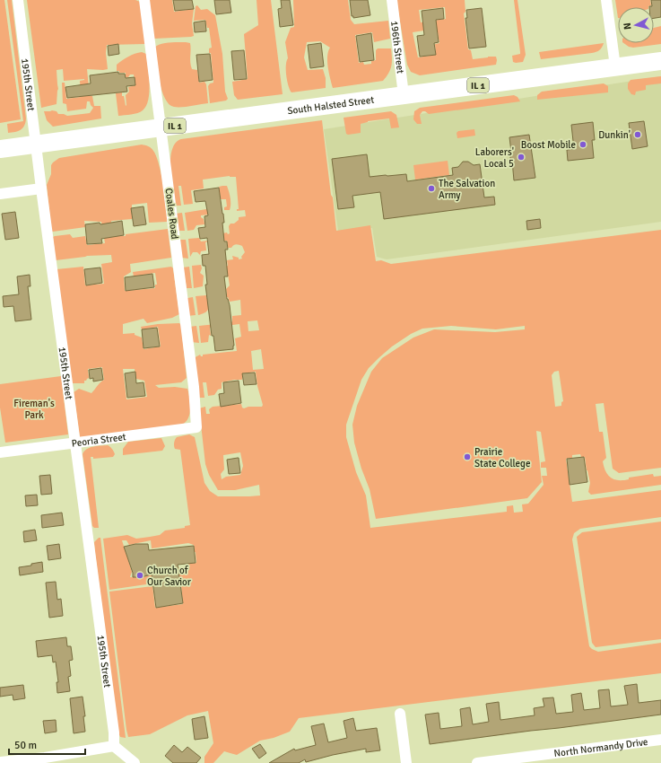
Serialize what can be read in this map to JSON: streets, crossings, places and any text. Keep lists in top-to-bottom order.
{
  "streets": {
    "main road": ["IL 1", "South Halsted Street"],
    "street": [
      "196th Street",
      "195th Street",
      "Coales Road",
      "Peoria Street",
      "North Normandy Drive"
    ]
  },
  "crossings": [
    ["196th Street", "South Halsted Street"],
    ["195th Street", "South Halsted Street"],
    ["195th Street", "Peoria Street"],
    ["South Halsted Street", "Coales Road"],
    ["Coales Road", "Peoria Street"]
  ],
  "parks": ["Fireman's Park"],
  "places": [
    "Dunkin'",
    "Boost Mobile",
    "Laborers' Local 5",
    "The Salvation Army",
    "Prairie State College",
    "Church of Our Savior"
  ],
  "scale_bar": "50 m",
  "north": "left"
}
